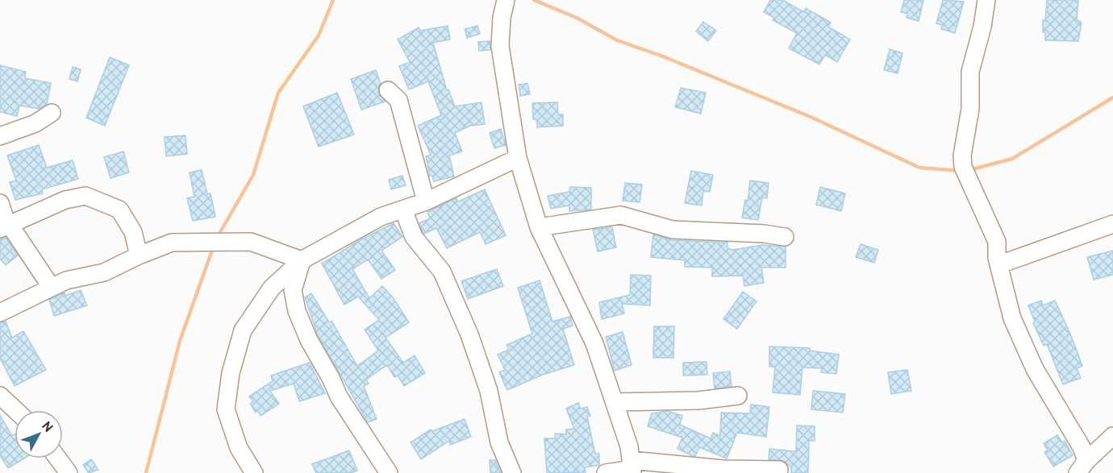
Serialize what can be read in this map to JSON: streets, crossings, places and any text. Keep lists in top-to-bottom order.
{
  "north": "top right"
}
